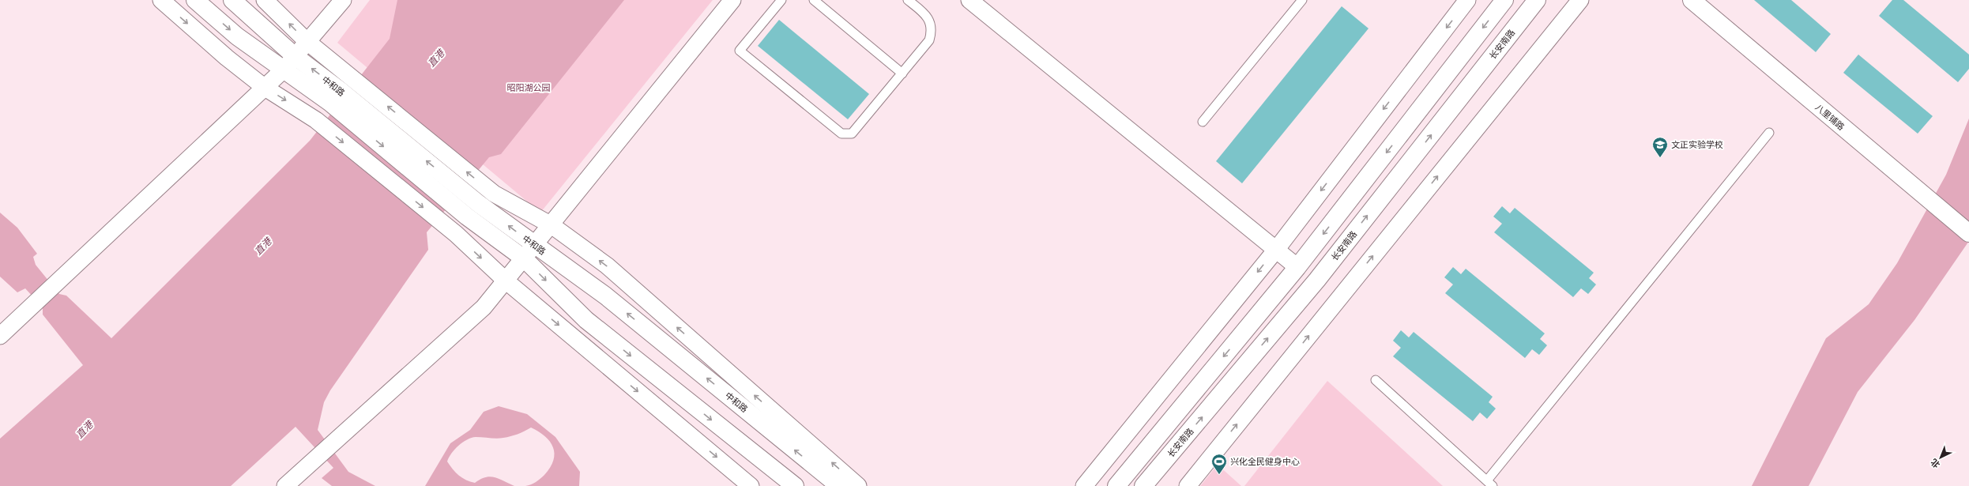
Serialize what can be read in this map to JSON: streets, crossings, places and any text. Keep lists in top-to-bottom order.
{
  "streets": {
    "main road": ["长安南路", "中和路", "八里铺路"]
  },
  "water": ["直港"],
  "parks": ["昭阳湖公园"],
  "places": {
    "school or university": ["文正实验学校"],
    "sports": ["兴化全民健身中心"]
  },
  "north": "bottom left"
}
